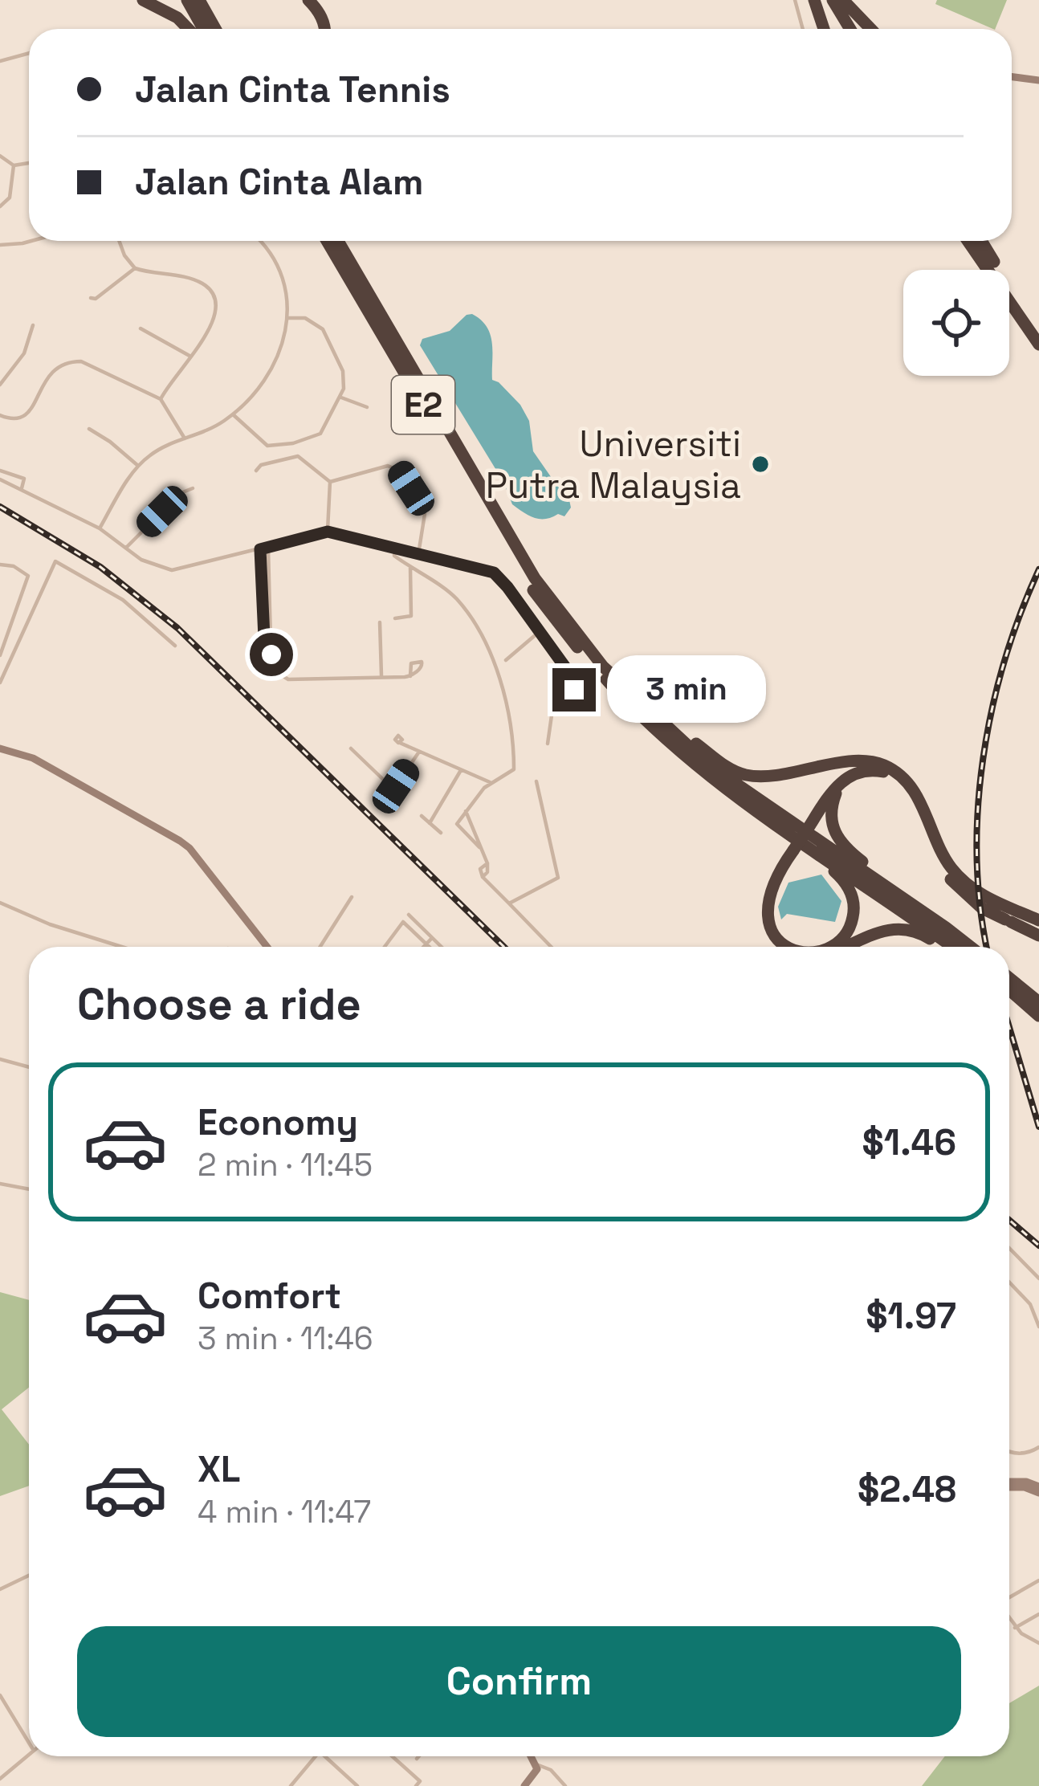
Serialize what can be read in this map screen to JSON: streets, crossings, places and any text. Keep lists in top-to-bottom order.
{
  "streets": {
    "highway": ["E2"]
  },
  "places": ["Universiti Putra Malaysia"],
  "page": {
    "banner": ["Jalan Cinta Tennis", "Jalan Cinta Alam"],
    "bubble": "3 min",
    "heading": "Choose a ride",
    "list": [
      {
        "name": "Economy",
        "note": "2 min · 11:45",
        "value": "$1.46"
      },
      {
        "name": "Comfort",
        "note": "3 min · 11:46",
        "value": "$1.97"
      },
      {
        "name": "XL",
        "note": "4 min · 11:47",
        "value": "$2.48"
      }
    ],
    "buttons": "Confirm"
  }
}
